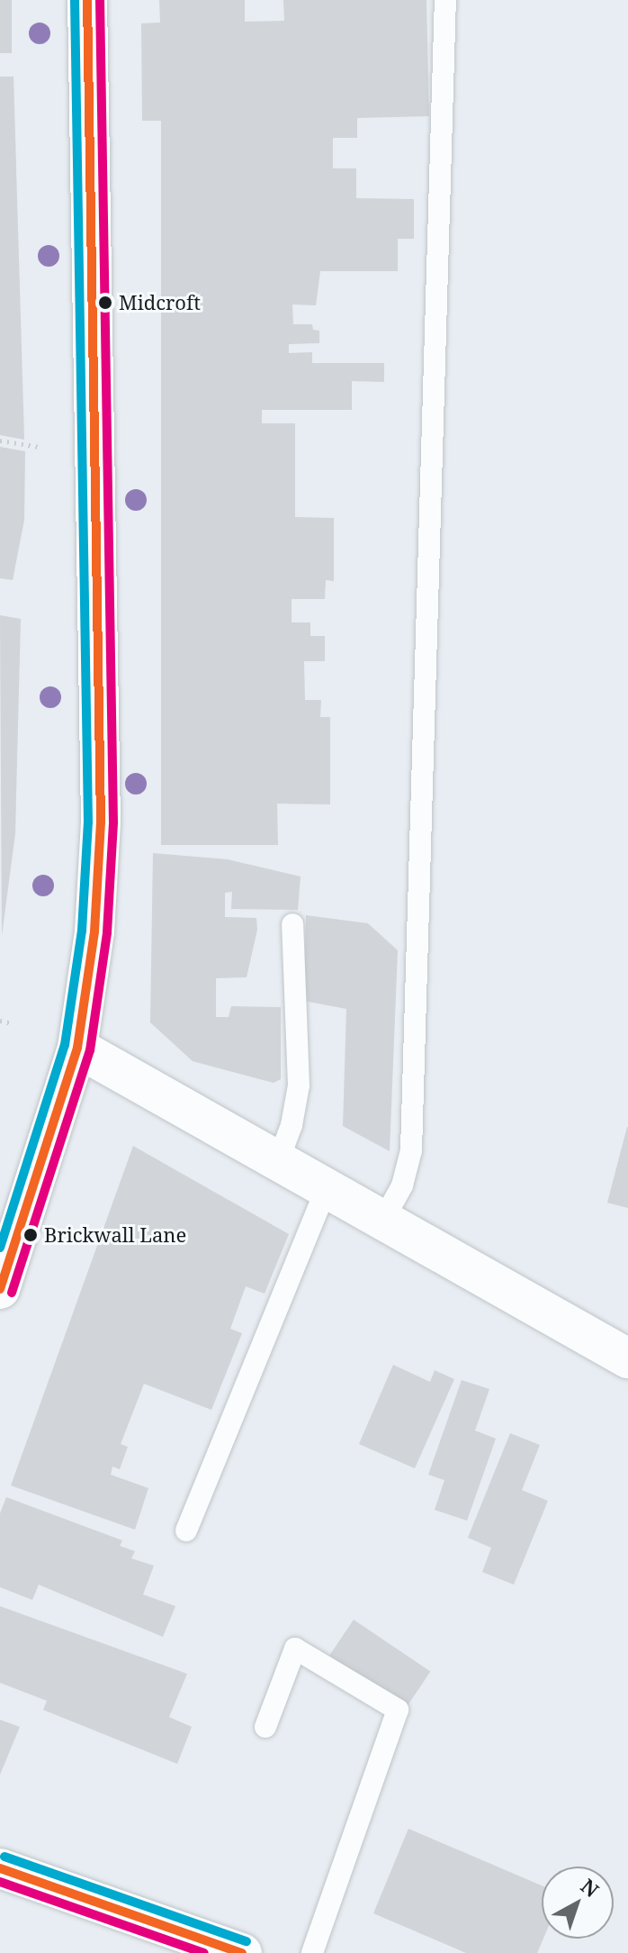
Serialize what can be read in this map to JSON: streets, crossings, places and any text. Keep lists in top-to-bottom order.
{
  "places": ["Midcroft", "Brickwall Lane"],
  "north": "top right"
}
